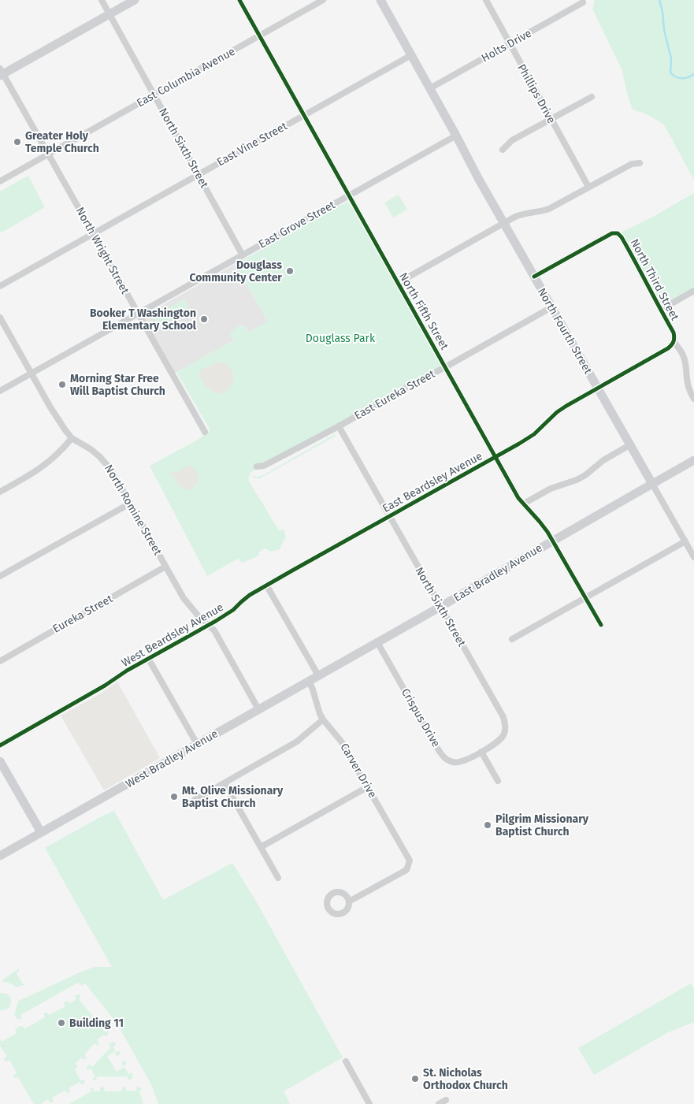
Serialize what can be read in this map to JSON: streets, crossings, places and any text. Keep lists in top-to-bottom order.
{
  "streets": {
    "main road": ["North Fourth Street", "East Bradley Avenue", "West Bradley Avenue"],
    "street": [
      "Holts Drive",
      "East Columbia Avenue",
      "Phillips Drive",
      "East Vine Street",
      "North Sixth Street",
      "East Grove Street",
      "North Wright Street",
      "North Third Street",
      "North Fifth Street",
      "East Eureka Street",
      "East Beardsley Avenue",
      "North Romine Street",
      "Eureka Street",
      "West Beardsley Avenue",
      "Crispus Drive",
      "Carver Drive"
    ]
  },
  "crossings": [
    ["Holts Drive", "Phillips Drive"],
    ["Holts Drive", "North Fourth Street"],
    ["East Columbia Avenue", "North Sixth Street"],
    ["East Columbia Avenue", "North Wright Street"],
    ["East Columbia Avenue", "North Fifth Street"],
    ["East Vine Street", "North Sixth Street"],
    ["East Vine Street", "North Wright Street"],
    ["East Vine Street", "North Fifth Street"],
    ["East Vine Street", "North Fourth Street"],
    ["North Sixth Street", "East Grove Street"],
    ["North Sixth Street", "East Eureka Street"],
    ["North Sixth Street", "East Beardsley Avenue"],
    ["North Sixth Street", "East Bradley Avenue"],
    ["North Sixth Street", "Crispus Drive"],
    ["East Grove Street", "North Wright Street"],
    ["East Grove Street", "North Fifth Street"],
    ["East Grove Street", "North Fourth Street"],
    ["East Grove Street", "North Romine Street"],
    ["North Third Street", "North Fourth Street"],
    ["North Third Street", "East Beardsley Avenue"],
    ["North Fifth Street", "East Eureka Street"],
    ["North Fifth Street", "East Beardsley Avenue"],
    ["North Fifth Street", "East Bradley Avenue"],
    ["North Fourth Street", "East Eureka Street"],
    ["North Fourth Street", "East Beardsley Avenue"],
    ["North Fourth Street", "East Bradley Avenue"],
    ["East Beardsley Avenue", "West Beardsley Avenue"],
    ["North Romine Street", "Eureka Street"],
    ["North Romine Street", "West Beardsley Avenue"],
    ["North Romine Street", "West Bradley Avenue"],
    ["East Bradley Avenue", "Crispus Drive"],
    ["East Bradley Avenue", "West Bradley Avenue"],
    ["West Bradley Avenue", "Carver Drive"]
  ],
  "parks": ["Douglass Park"],
  "places": [
    "Greater Holy Temple Church",
    "Douglass Community Center",
    "Booker T Washington Elementary School",
    "Morning Star Free Will Baptist Church",
    "Mt. Olive Missionary Baptist Church",
    "Pilgrim Missionary Baptist Church",
    "Building 11",
    "St. Nicholas Orthodox Church"
  ]
}
